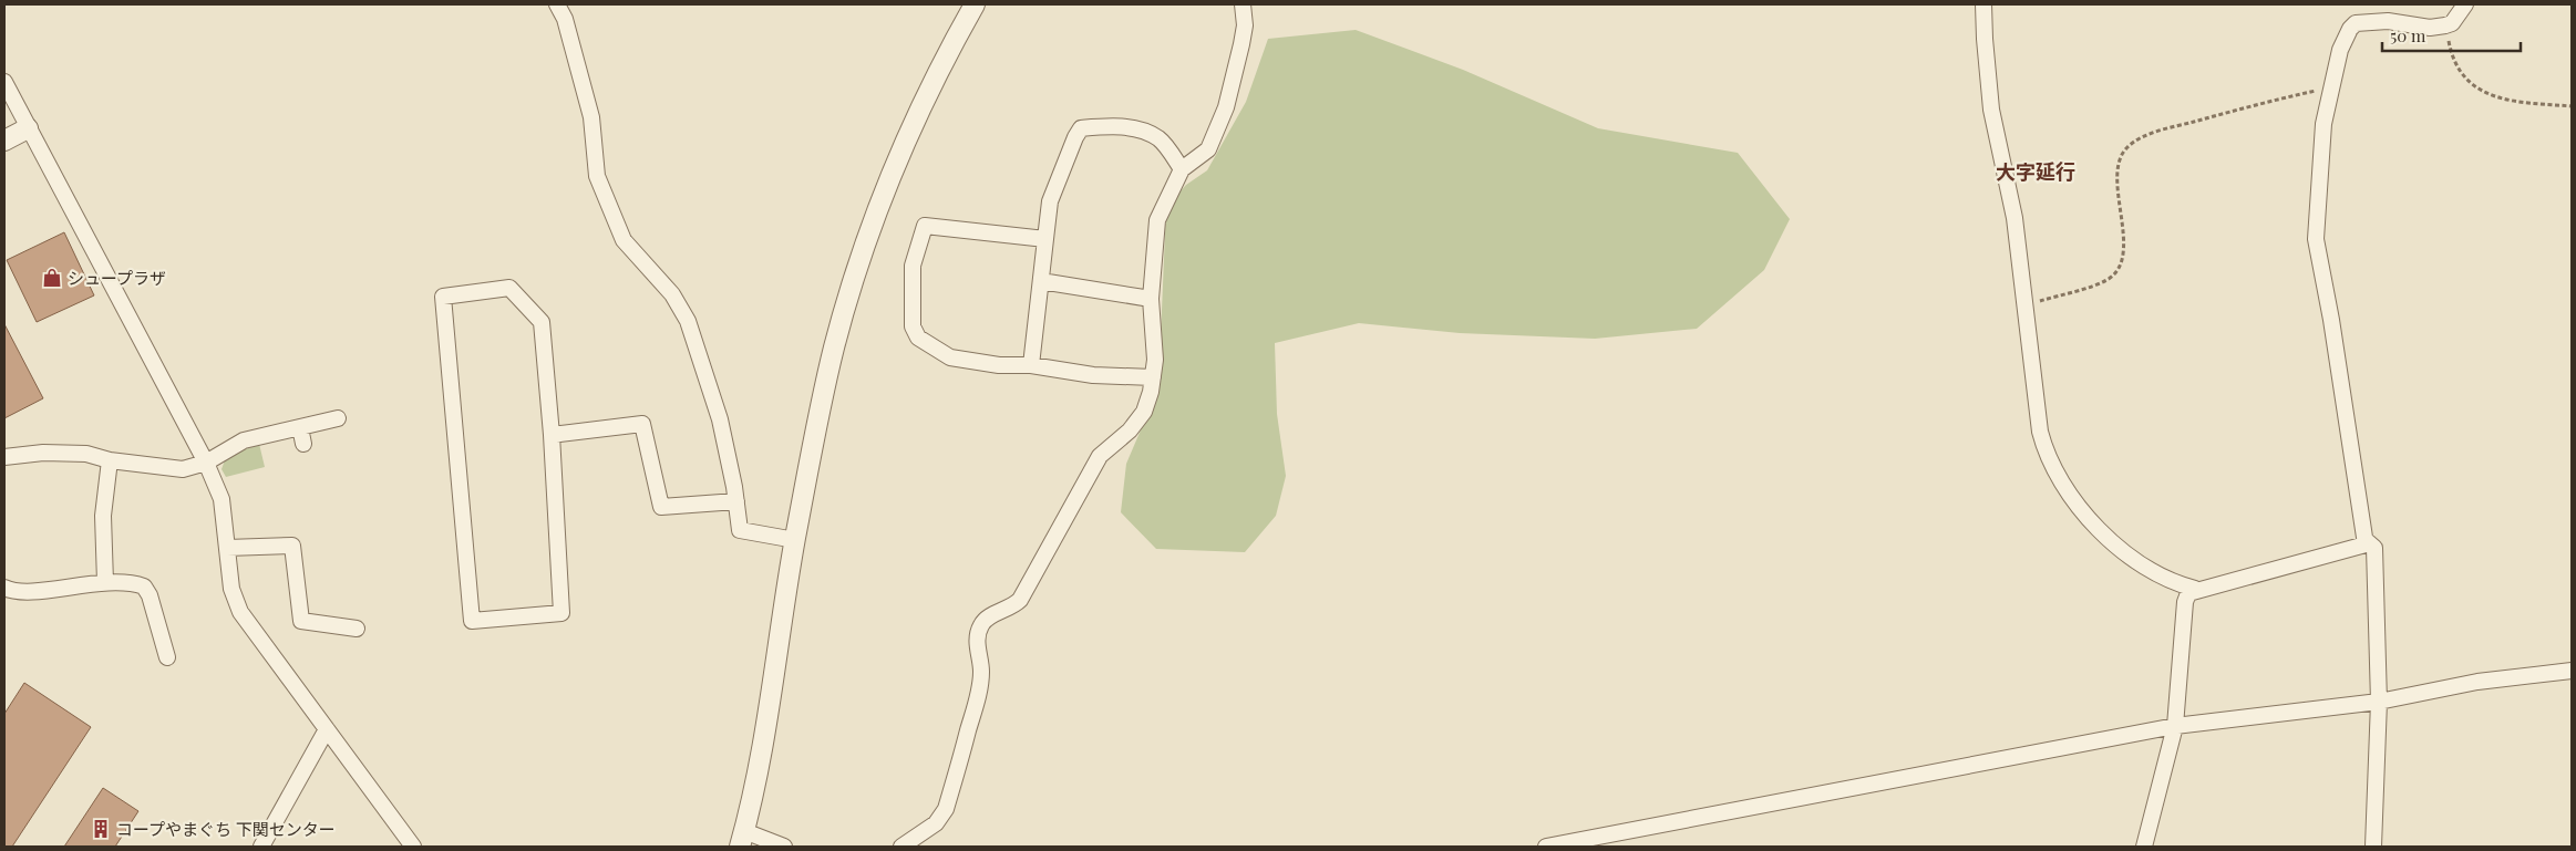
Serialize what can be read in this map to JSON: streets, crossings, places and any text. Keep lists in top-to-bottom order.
{
  "districts": ["大字延行"],
  "places": {
    "shop": ["シュープラザ"],
    "building": ["コープやまぐち 下関センター"]
  },
  "scale_bar": "50 m"
}
